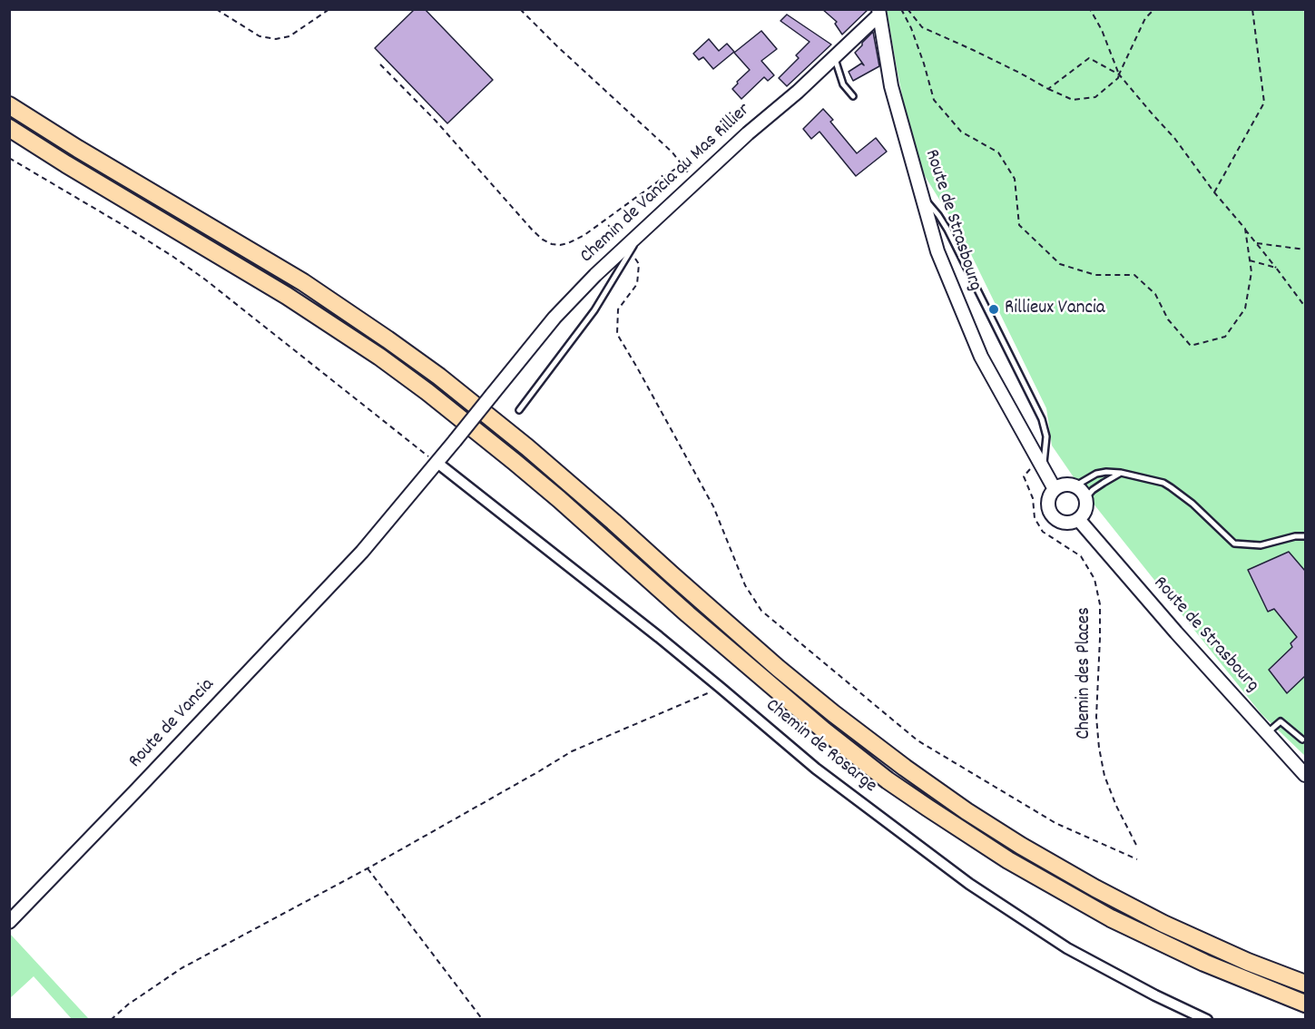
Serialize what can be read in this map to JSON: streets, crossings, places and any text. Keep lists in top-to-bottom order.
{
  "streets": {
    "street": [
      "Chemin de Vancia au Mas Rillier",
      "Route de Strasbourg",
      "Route de Vancia",
      "Chemin de Rosarge"
    ],
    "path": ["Chemin des Places"]
  },
  "crossings": [
    ["Chemin de Vancia au Mas Rillier", "Route de Strasbourg"],
    ["Chemin de Vancia au Mas Rillier", "Route de Vancia"],
    ["Chemin de Vancia au Mas Rillier", "Chemin de Rosarge"],
    ["Route de Strasbourg", "Chemin des Places"],
    ["Route de Vancia", "Chemin de Rosarge"]
  ],
  "places": ["Rillieux Vancia"]
}
